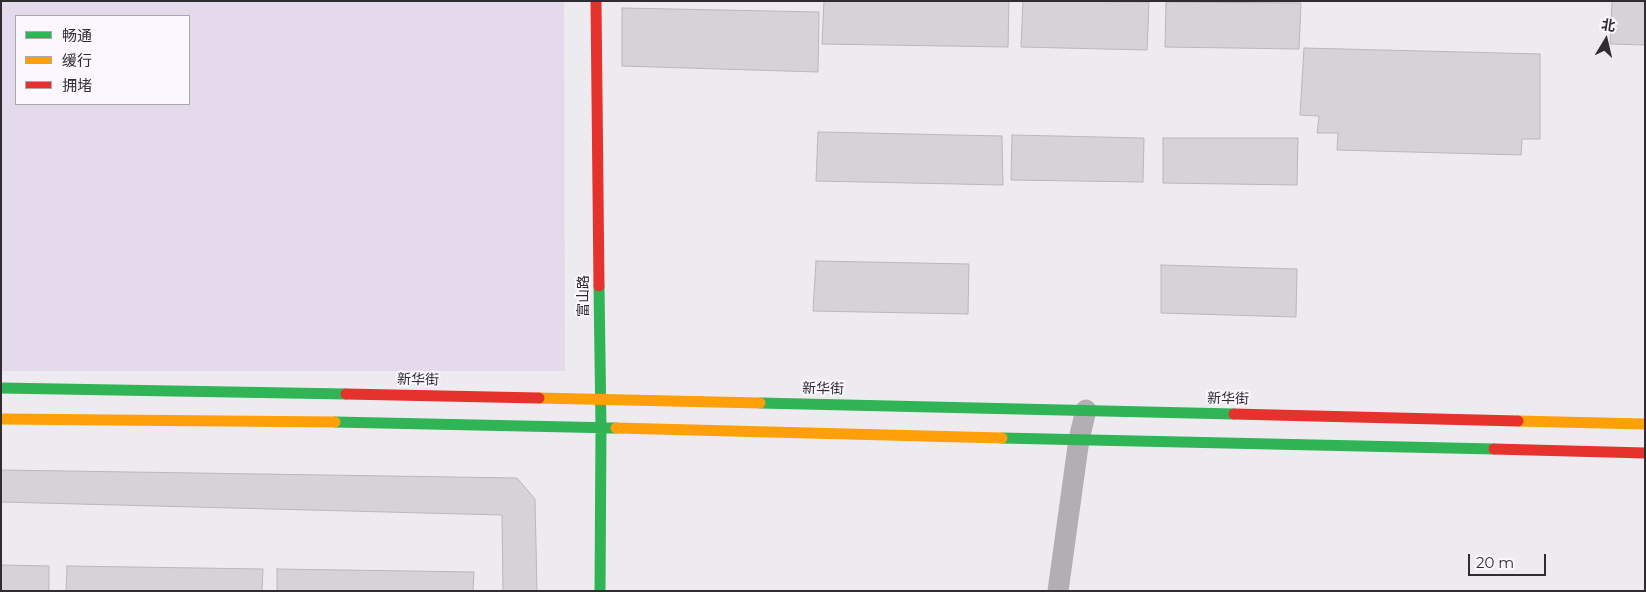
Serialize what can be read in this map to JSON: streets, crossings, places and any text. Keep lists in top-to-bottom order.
{
  "streets": {
    "street": ["富山路", "新华街"]
  },
  "crossings": [
    ["富山路", "新华街"]
  ],
  "legend": ["畅通", "缓行", "拥堵"],
  "scale_bar": "20 m",
  "north": "top"
}
